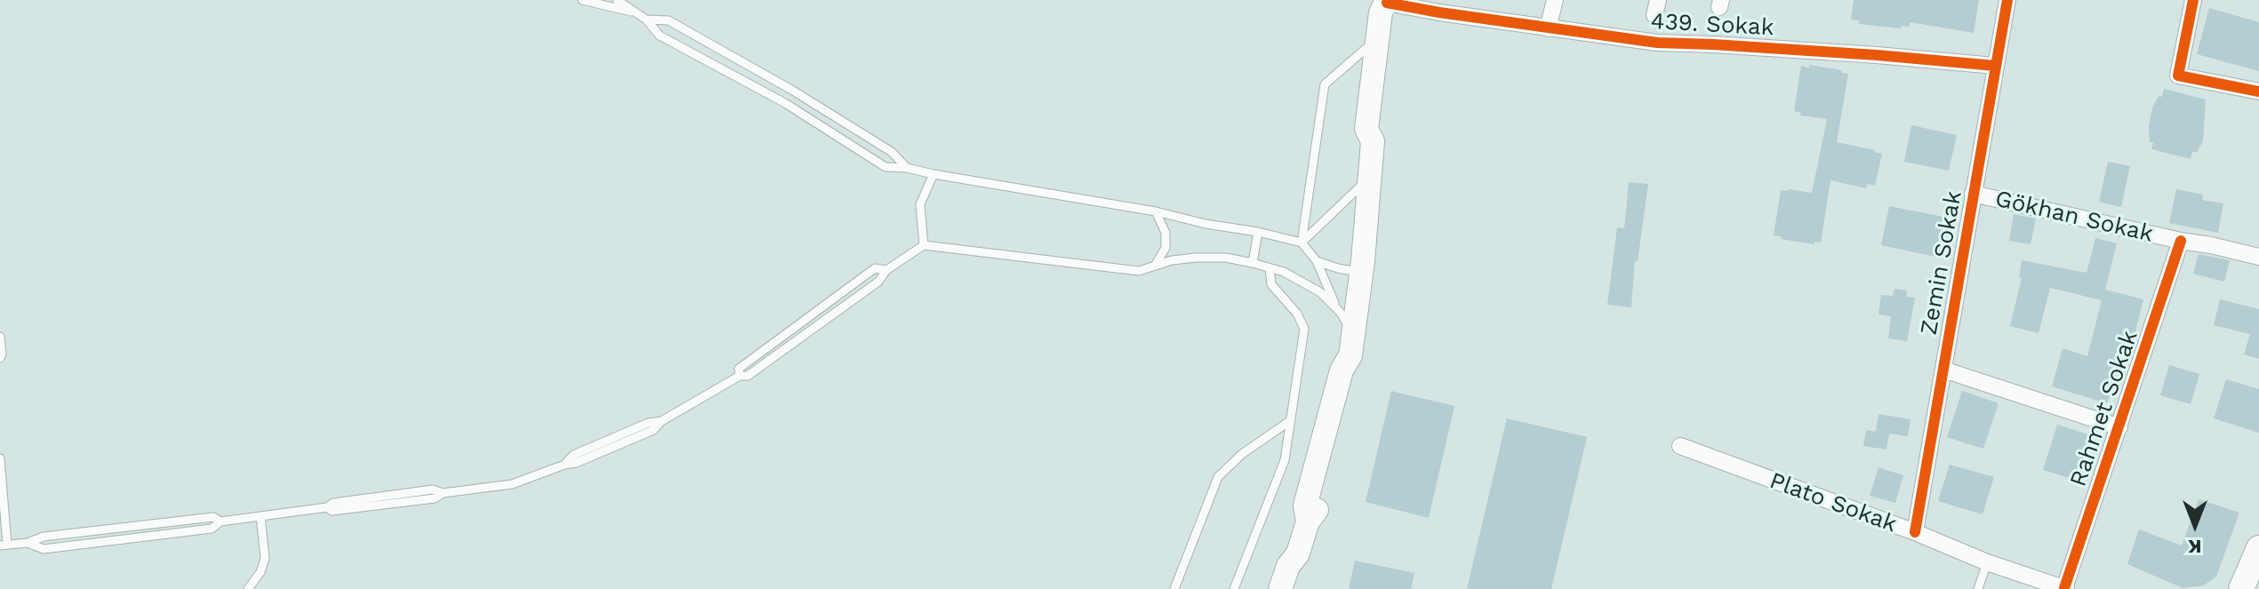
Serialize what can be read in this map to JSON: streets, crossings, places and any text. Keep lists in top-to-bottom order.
{
  "streets": {
    "street": [
      "439. Sokak",
      "Gökhan Sokak",
      "Zemin Sokak",
      "Rahmet Sokak",
      "Plato Sokak"
    ]
  },
  "crossings": [
    ["439. Sokak", "Zemin Sokak"],
    ["Gökhan Sokak", "Zemin Sokak"],
    ["Gökhan Sokak", "Rahmet Sokak"],
    ["Zemin Sokak", "Rahmet Sokak"],
    ["Zemin Sokak", "Plato Sokak"],
    ["Rahmet Sokak", "Plato Sokak"]
  ],
  "north": "bottom"
}
